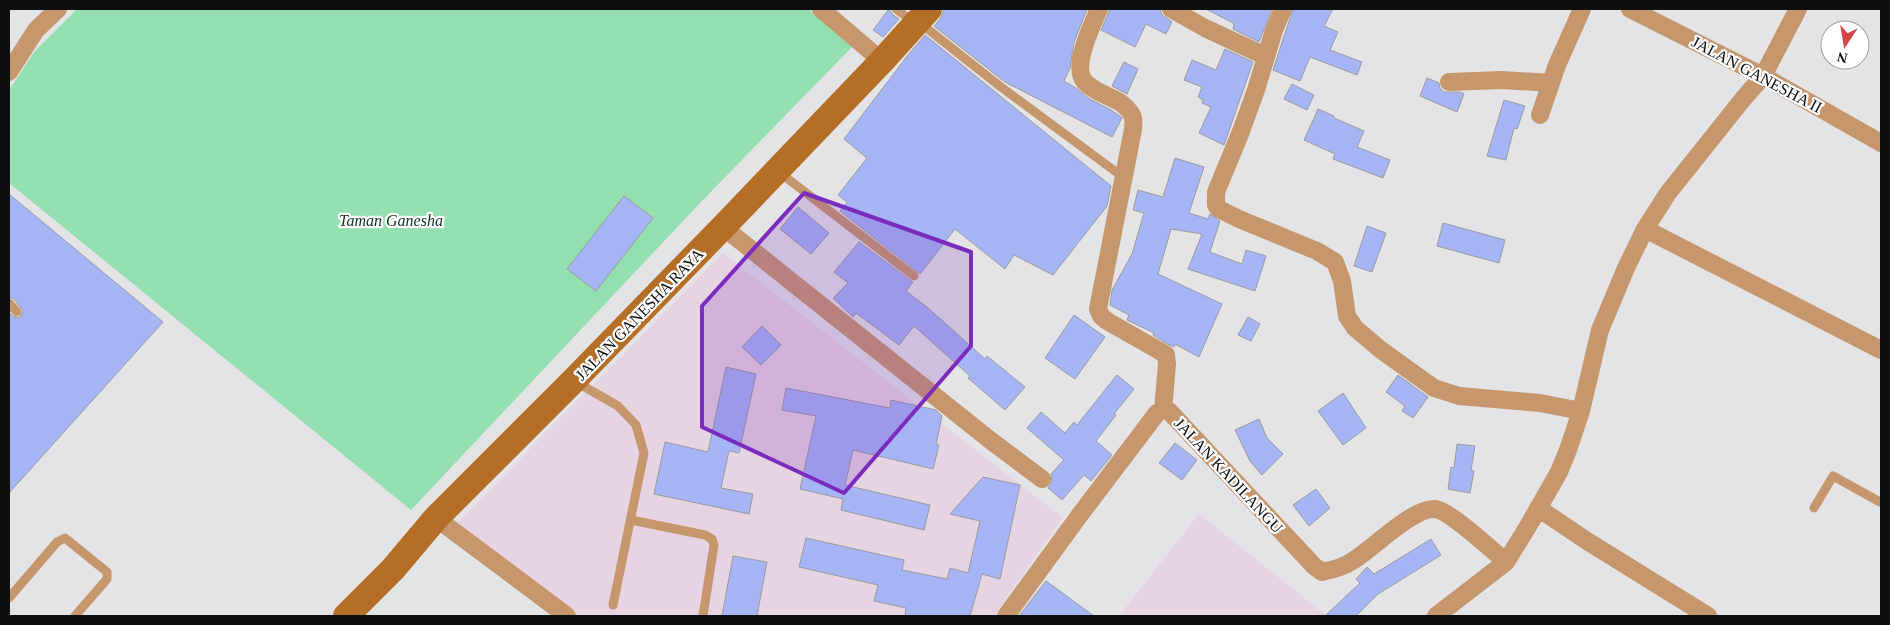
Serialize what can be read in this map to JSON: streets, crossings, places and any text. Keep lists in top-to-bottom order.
{
  "streets": {
    "street": ["JALAN GANESHA II", "JALAN GANESHA RAYA", "JALAN KADILANGU"]
  },
  "parks": ["Taman Ganesha"],
  "north": "bottom"
}
